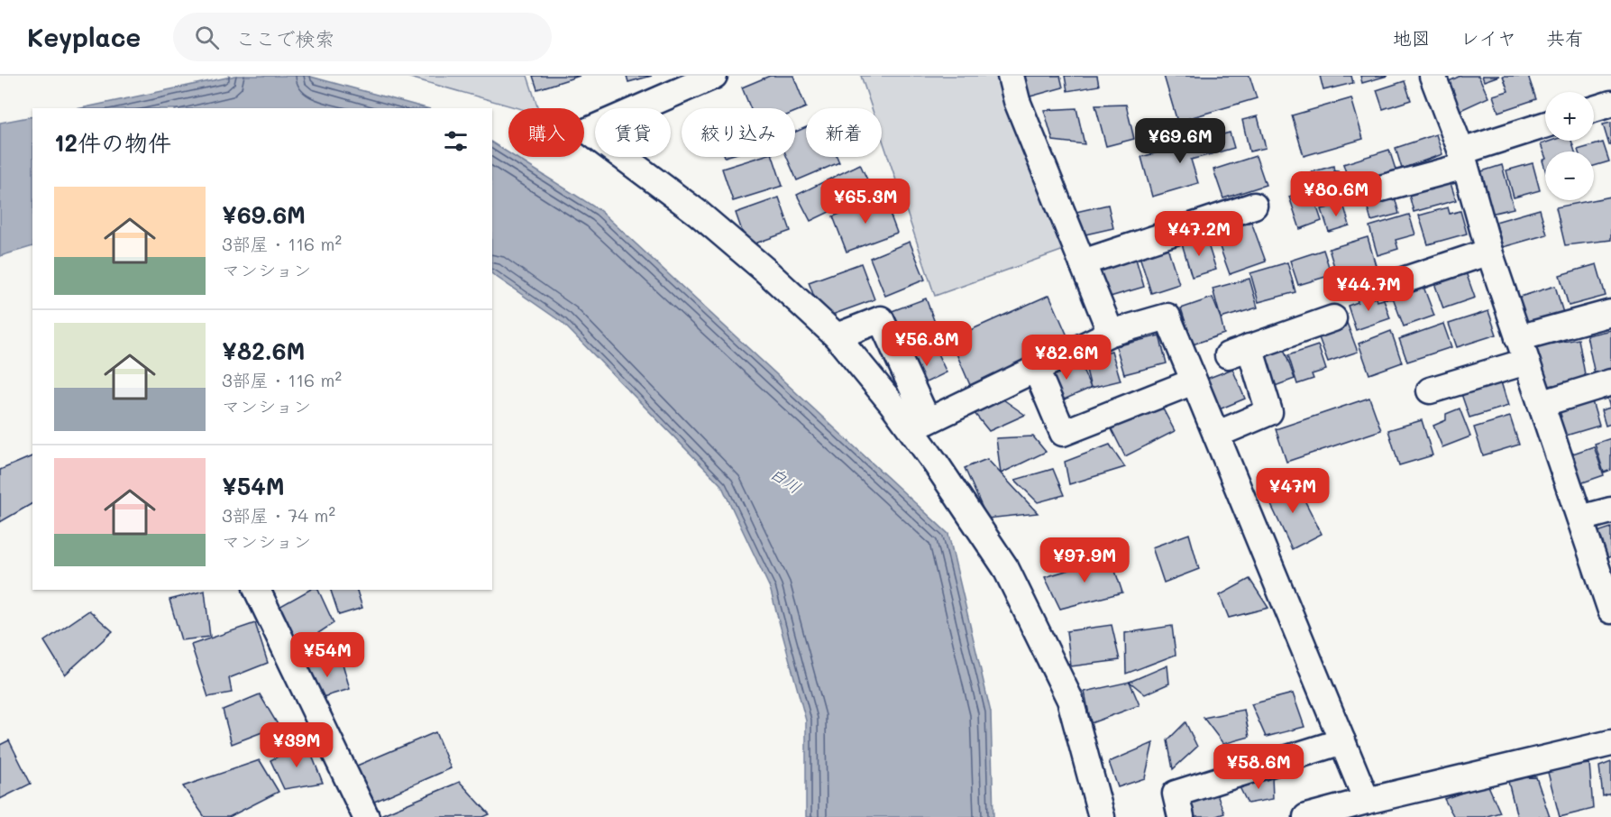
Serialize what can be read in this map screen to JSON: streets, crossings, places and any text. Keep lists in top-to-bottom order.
{
  "water": ["白川"],
  "page": {
    "header": "Keyplace",
    "search": "ここで検索",
    "nav": ["地図", "レイヤ", "共有"],
    "map_buttons": ["+", "−"],
    "chip": [
      "購入",
      "賃貸",
      "絞り込み",
      "新着"
    ],
    "heading": "12件の物件",
    "price": [
      "¥69.6M",
      "¥80.6M",
      "¥65.3M",
      "¥47.2M",
      "¥44.7M",
      "¥56.8M",
      "¥82.6M",
      "¥47M",
      "¥97.9M",
      "¥54M",
      "¥39M",
      "¥58.6M"
    ],
    "list": [
      {
        "name": "¥69.6M",
        "note": "3部屋 · 116 m² · マンション"
      },
      {
        "name": "¥82.6M",
        "note": "3部屋 · 116 m² · マンション"
      },
      {
        "name": "¥54M",
        "note": "3部屋 · 74 m² · マンション"
      }
    ]
  }
}
